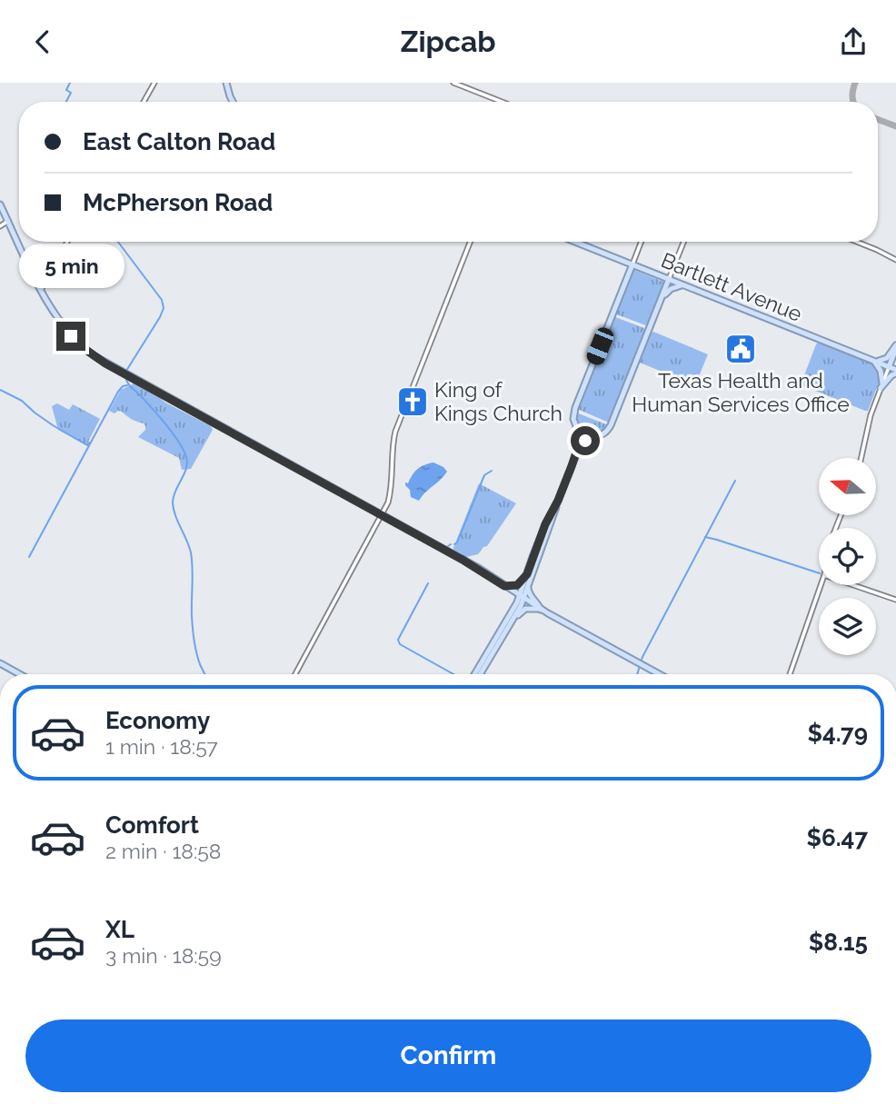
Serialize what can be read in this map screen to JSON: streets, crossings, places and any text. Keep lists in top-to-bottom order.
{
  "streets": {
    "main road": ["Bartlett Avenue"]
  },
  "places": {
    "public building": ["Texas Health and Human Services Office"],
    "church": ["King of Kings Church"]
  },
  "north": "left",
  "page": {
    "header": "Zipcab",
    "banner": ["East Calton Road", "McPherson Road"],
    "bubble": "5 min",
    "list": [
      {
        "name": "Economy",
        "note": "1 min · 18:57",
        "value": "$4.79"
      },
      {
        "name": "Comfort",
        "note": "2 min · 18:58",
        "value": "$6.47"
      },
      {
        "name": "XL",
        "note": "3 min · 18:59",
        "value": "$8.15"
      }
    ],
    "buttons": "Confirm"
  }
}
